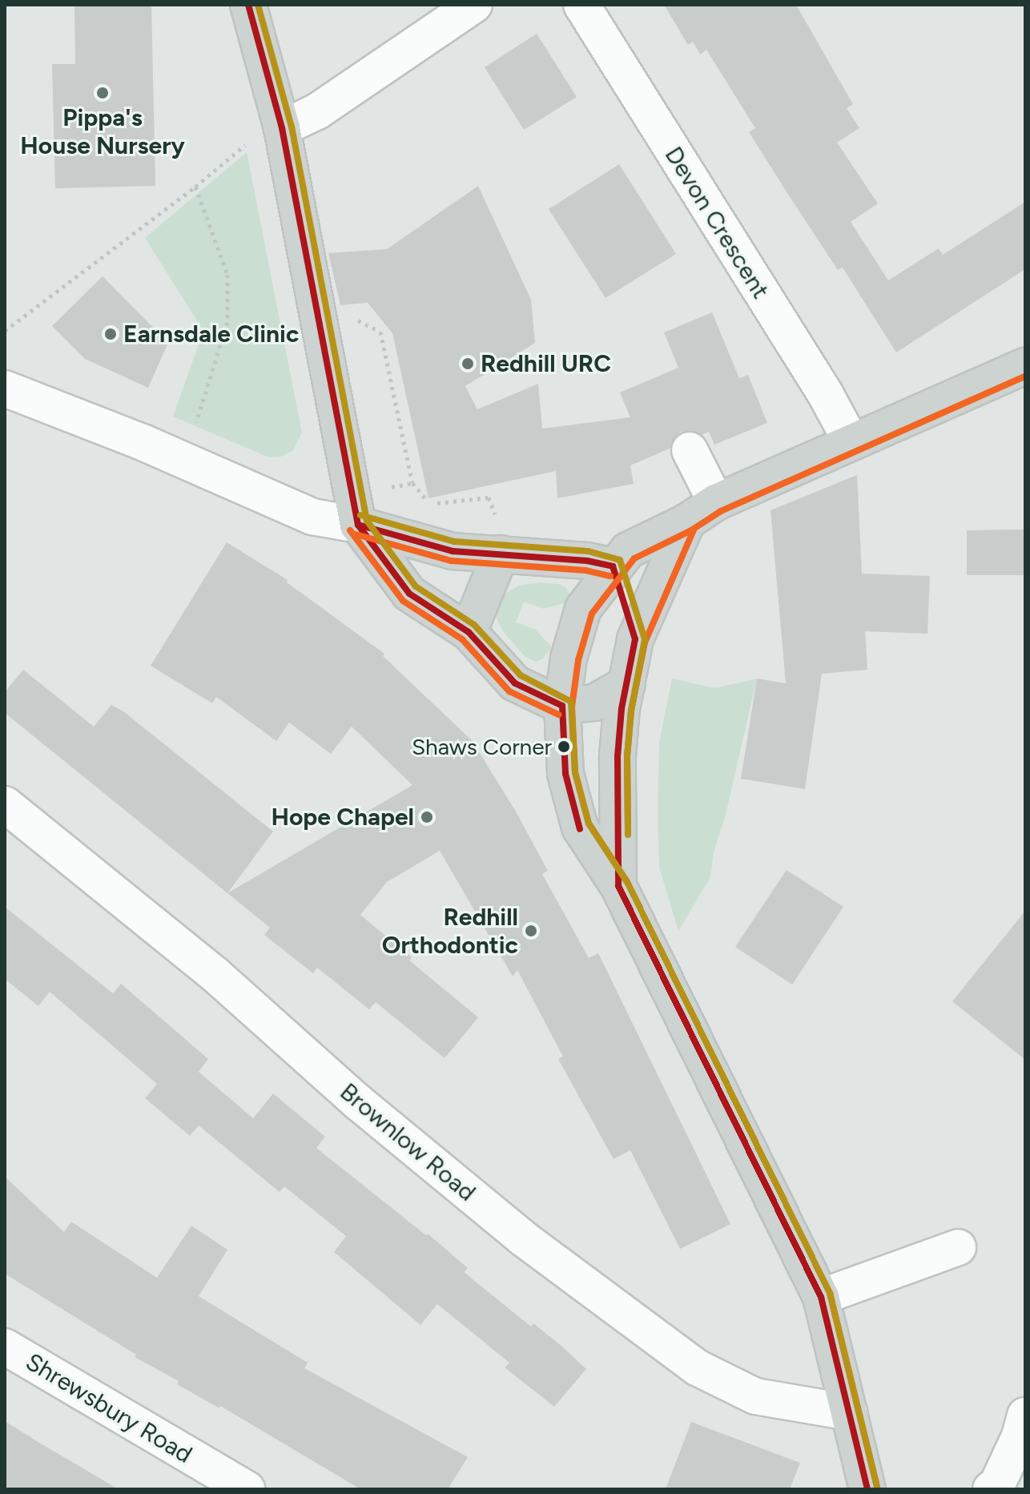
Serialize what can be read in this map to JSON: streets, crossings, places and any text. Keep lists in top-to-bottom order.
{
  "streets": {
    "street": ["Devon Crescent", "Brownlow Road", "Shrewsbury Road"]
  },
  "places": [
    "Pippa's House Nursery",
    "Earnsdale Clinic",
    "Redhill URC",
    "Shaws Corner",
    "Hope Chapel",
    "Redhill Orthodontic"
  ]
}
